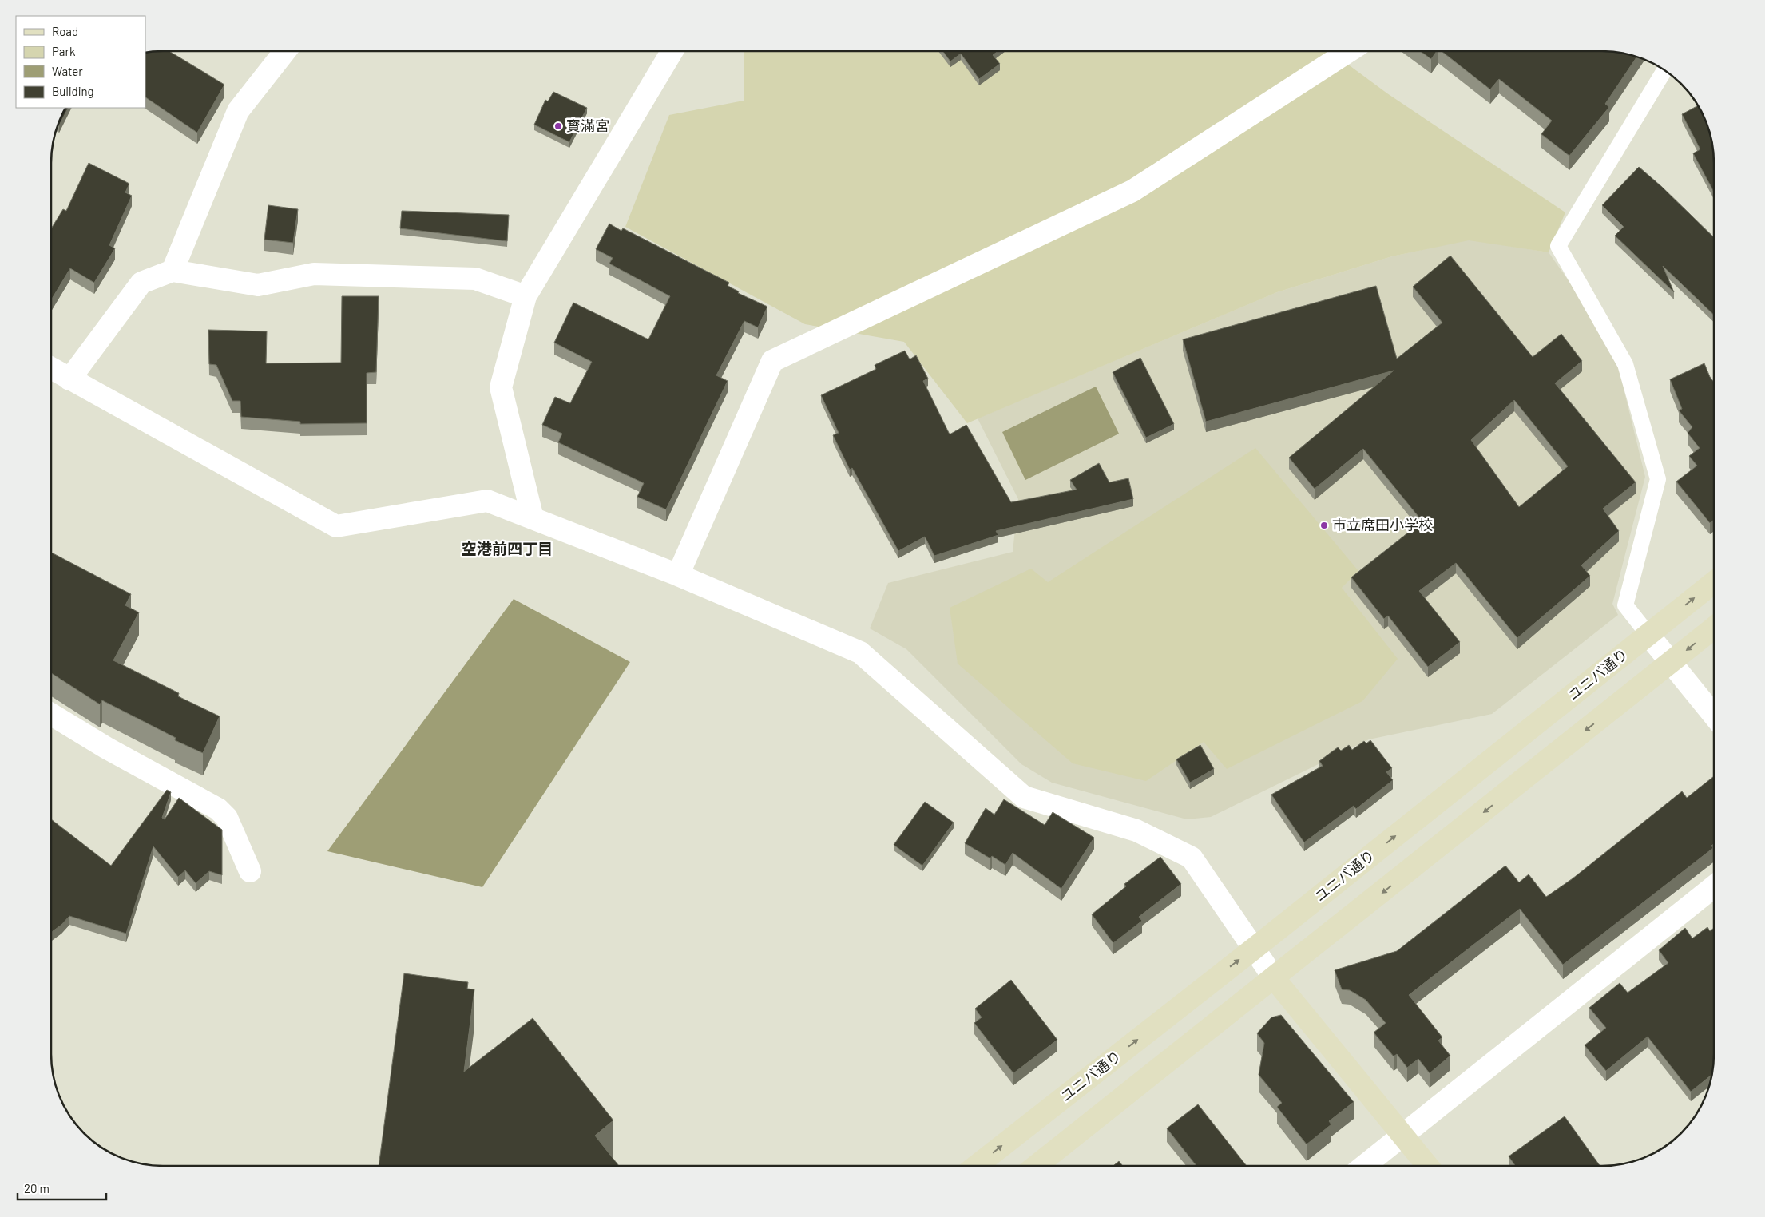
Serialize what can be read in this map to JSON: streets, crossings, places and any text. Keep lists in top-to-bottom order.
{
  "streets": {
    "street": ["ユニバ通り"]
  },
  "districts": ["空港前四丁目"],
  "places": ["寳滿宮", "市立席田小学校"],
  "legend": [
    "Road",
    "Park",
    "Water",
    "Building"
  ],
  "scale_bar": "20 m"
}
